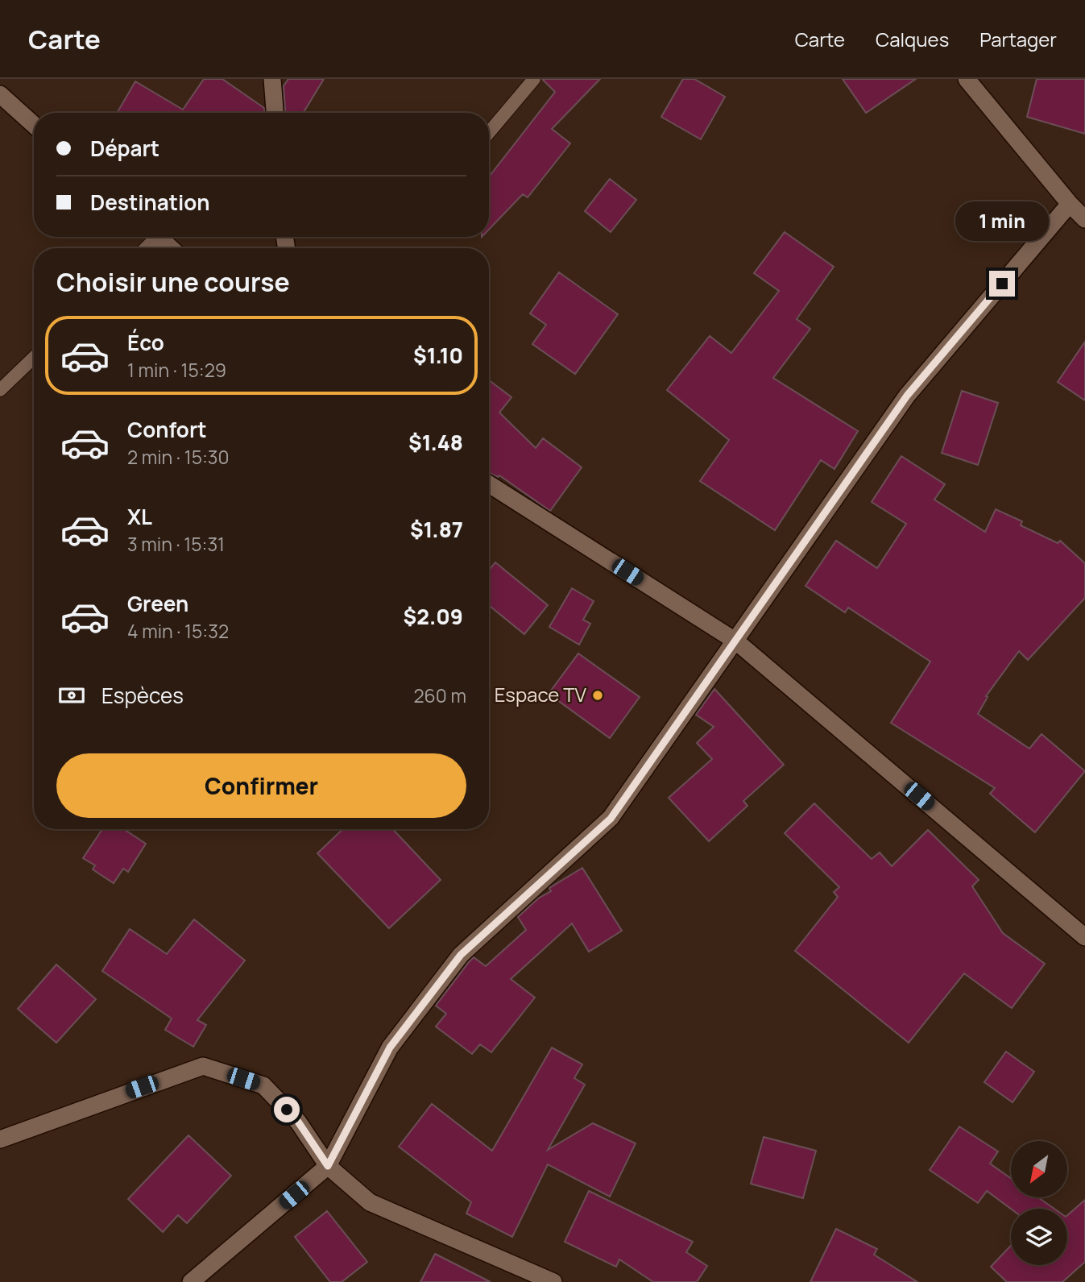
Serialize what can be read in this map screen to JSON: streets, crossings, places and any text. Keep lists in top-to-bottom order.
{
  "places": ["Espace TV"],
  "north": "bottom left",
  "page": {
    "header": "Carte",
    "nav": ["Carte", "Calques", "Partager"],
    "banner": ["Départ", "Destination"],
    "bubble": "1 min",
    "heading": "Choisir une course",
    "list": [
      {
        "name": "Éco",
        "note": "1 min · 15:29",
        "value": "$1.10"
      },
      {
        "name": "Confort",
        "note": "2 min · 15:30",
        "value": "$1.48"
      },
      {
        "name": "XL",
        "note": "3 min · 15:31",
        "value": "$1.87"
      },
      {
        "name": "Green",
        "note": "4 min · 15:32",
        "value": "$2.09"
      }
    ],
    "pay": ["Espèces", "260 m"],
    "buttons": "Confirmer"
  }
}
